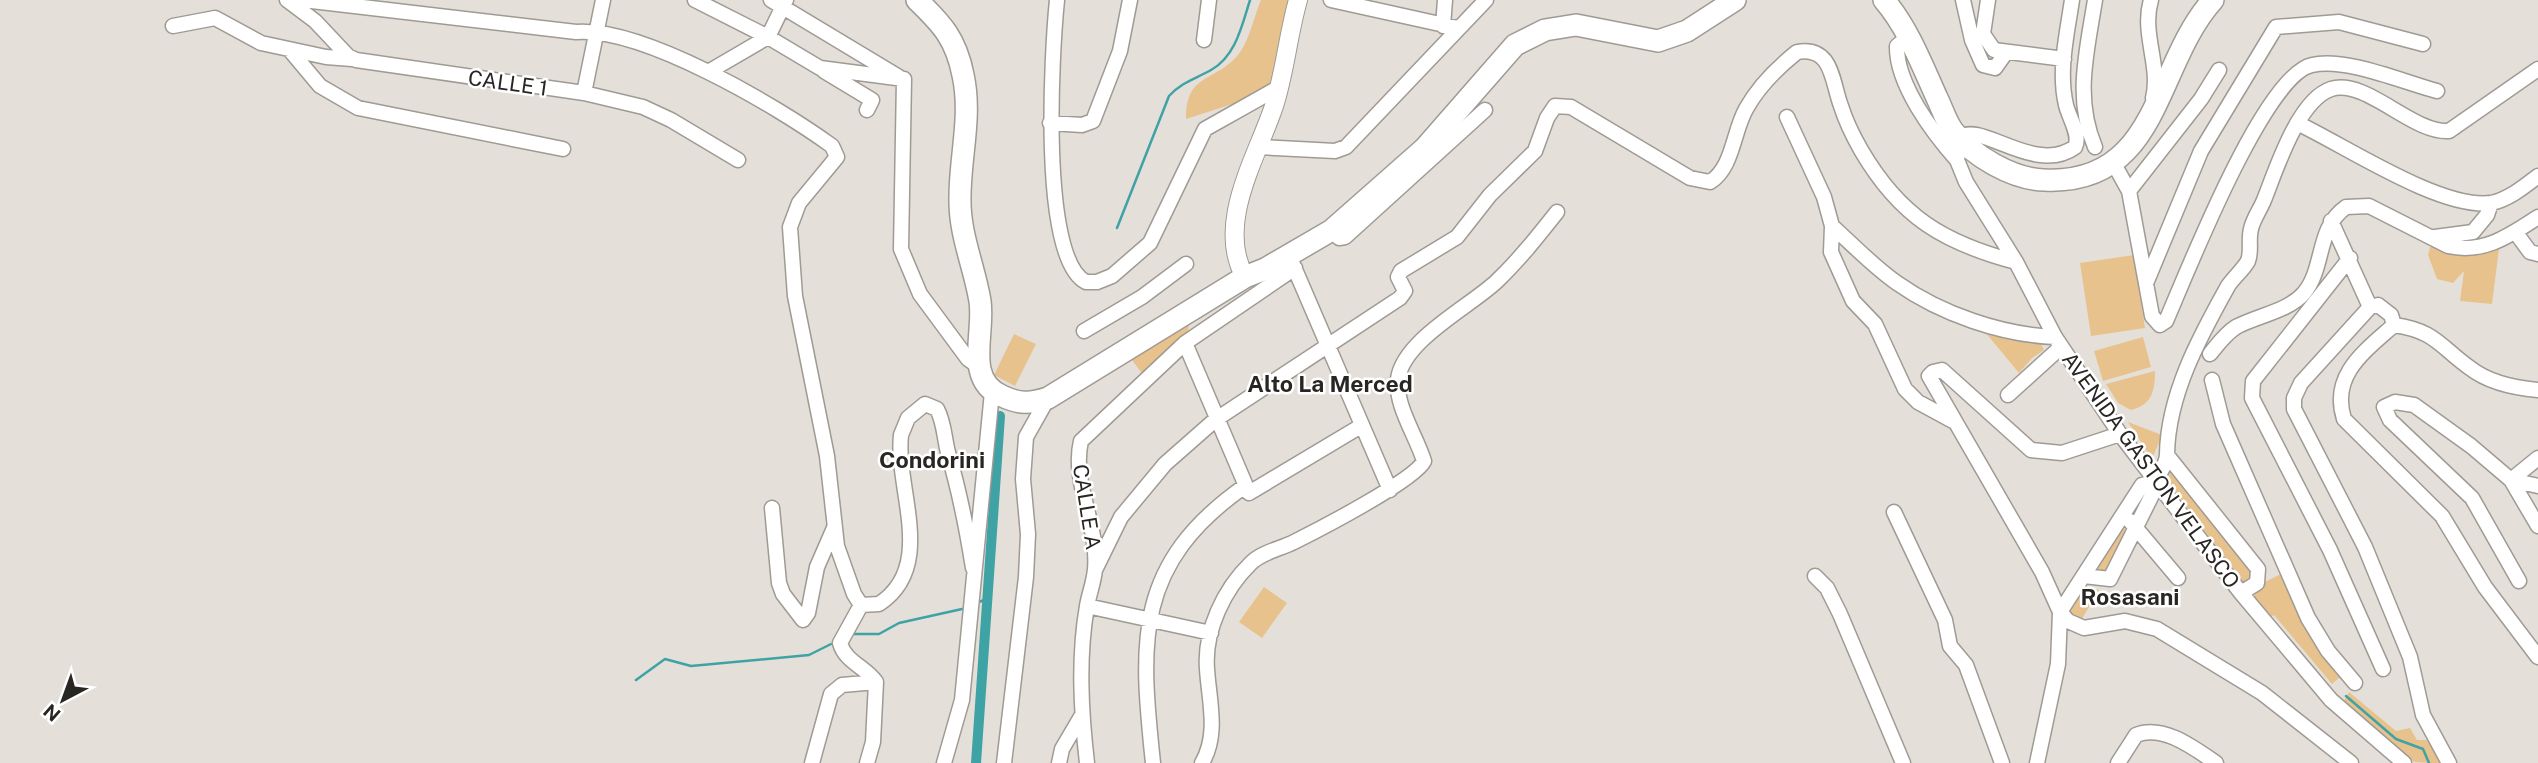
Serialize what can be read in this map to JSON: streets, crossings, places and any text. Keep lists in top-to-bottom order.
{
  "streets": {
    "street": ["CALLE 1", "AVENIDA GASTON VELASCO", "CALLE A"]
  },
  "districts": ["Alto La Merced", "Condorini", "Rosasani"],
  "north": "bottom left"
}
